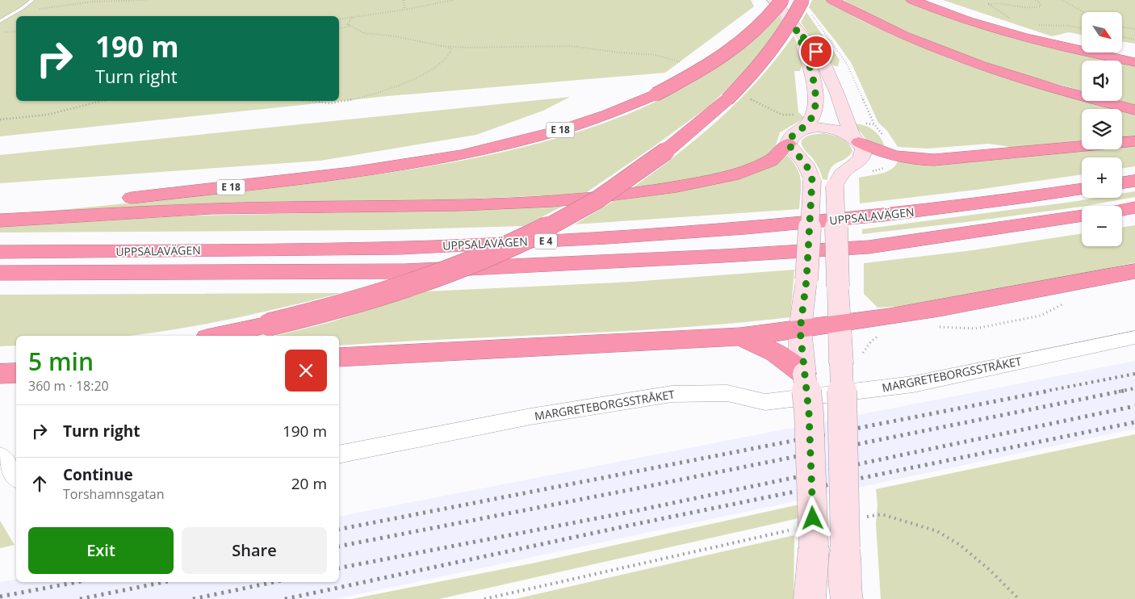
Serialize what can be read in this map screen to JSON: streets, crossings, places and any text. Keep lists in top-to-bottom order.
{
  "streets": {
    "highway": ["E 18", "UPPSALAVÄGEN", "E 4"],
    "street": ["MARGRETEBORGSSTRÅKET"]
  },
  "north": "bottom right",
  "page": {
    "map_buttons": ["+", "−"],
    "turn": ["190 m", "Turn right"],
    "heading": ["5 min", "360 m · 18:20"],
    "list": [
      {
        "name": "Turn right",
        "value": "190 m"
      },
      {
        "name": "Continue",
        "note": "Torshamnsgatan",
        "value": "20 m"
      }
    ],
    "buttons": ["Exit", "Share"]
  }
}
